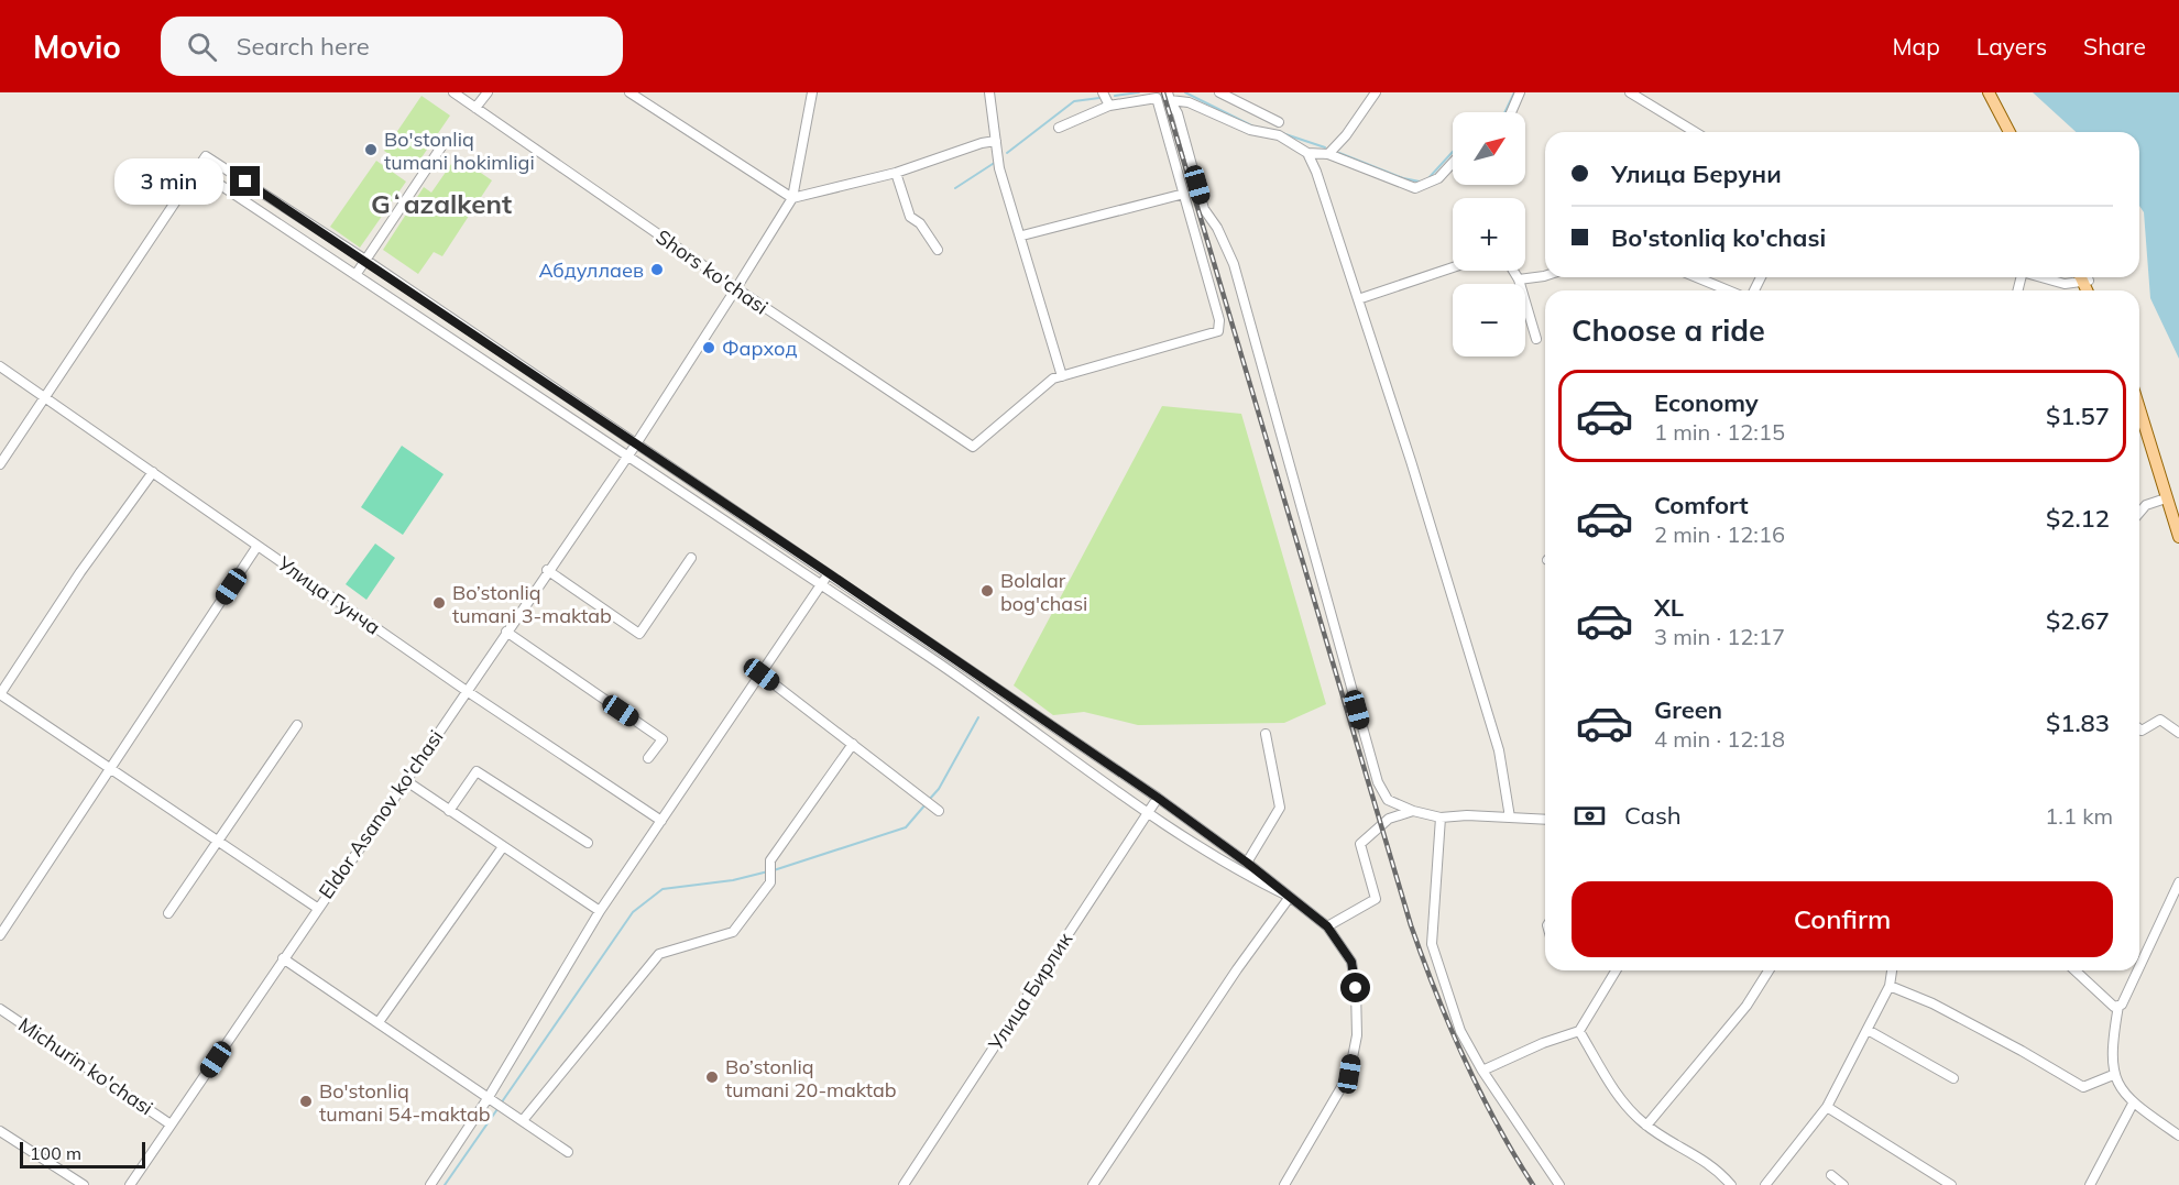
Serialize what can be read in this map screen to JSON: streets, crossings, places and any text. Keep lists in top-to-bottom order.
{
  "streets": {
    "street": [
      "Shors ko'chasi",
      "Улица Гунча",
      "Eldor Asanov ko'chasi",
      "Улица Бирлик",
      "Michurin ko'chasi"
    ]
  },
  "crossings": [
    ["Shors ko'chasi", "Eldor Asanov ko'chasi"],
    ["Улица Гунча", "Eldor Asanov ko'chasi"],
    ["Eldor Asanov ko'chasi", "Michurin ko'chasi"]
  ],
  "districts": ["Gʻazalkent"],
  "places": [
    "Bo'stonliq tumani hokimligi",
    "Абдуллаев",
    "Фарход",
    "Bolalar bog'chasi",
    "Bo’stonliq tumani 3-maktab",
    "Bo’stonliq tumani 20-maktab",
    "Bo'stonliq tumani 54-maktab"
  ],
  "scale_bar": "100 m",
  "north": "top right",
  "page": {
    "header": "Movio",
    "search": "Search here",
    "nav": ["Map", "Layers", "Share"],
    "map_buttons": ["+", "−"],
    "banner": ["Улица Беруни", "Bo'stonliq ko'chasi"],
    "bubble": "3 min",
    "heading": "Choose a ride",
    "list": [
      {
        "name": "Economy",
        "note": "1 min · 12:15",
        "value": "$1.57"
      },
      {
        "name": "Comfort",
        "note": "2 min · 12:16",
        "value": "$2.12"
      },
      {
        "name": "XL",
        "note": "3 min · 12:17",
        "value": "$2.67"
      },
      {
        "name": "Green",
        "note": "4 min · 12:18",
        "value": "$1.83"
      }
    ],
    "pay": ["Cash", "1.1 km"],
    "buttons": "Confirm",
    "scale": "100 m"
  }
}
